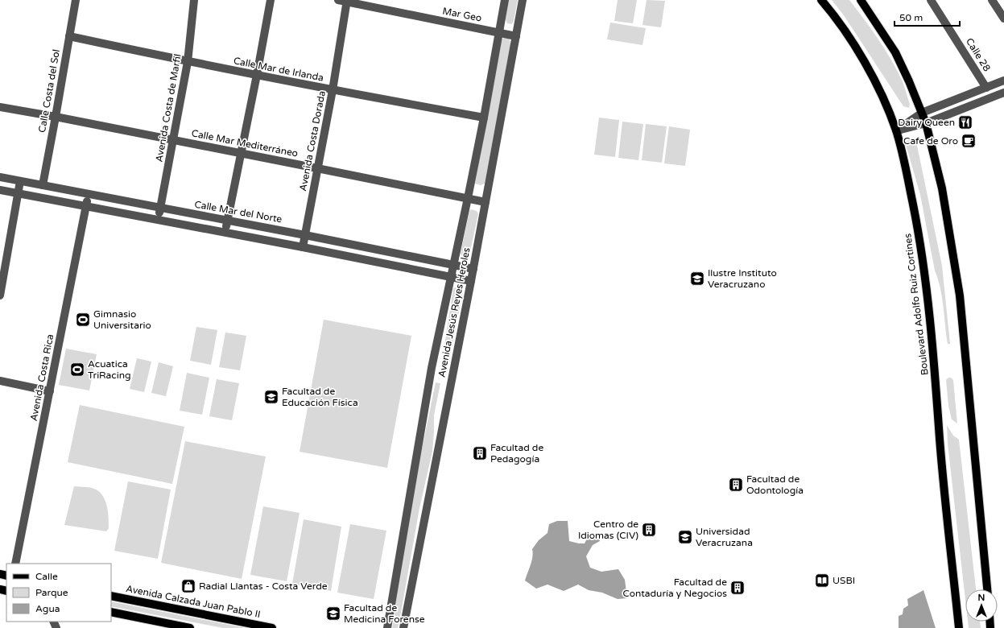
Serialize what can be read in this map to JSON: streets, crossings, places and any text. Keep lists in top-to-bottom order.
{
  "streets": {
    "main road": ["Boulevard Adolfo Ruiz Cortines", "Avenida Calzada Juan Pablo II"],
    "street": [
      "Mar Geo",
      "Calle 28",
      "Calle Mar de Irlanda",
      "Calle Costa del Sol",
      "Avenida Costa de Marfil",
      "Avenida Costa Dorada",
      "Calle Mar Mediterráneo",
      "Calle Mar del Norte",
      "Avenida Jesús Reyes Heroles",
      "Avenida Costa Rica"
    ]
  },
  "crossings": [
    ["Mar Geo", "Avenida Costa Dorada"],
    ["Mar Geo", "Avenida Jesús Reyes Heroles"],
    ["Calle Mar de Irlanda", "Calle Costa del Sol"],
    ["Calle Mar de Irlanda", "Avenida Costa de Marfil"],
    ["Calle Mar de Irlanda", "Avenida Costa Dorada"],
    ["Calle Mar de Irlanda", "Avenida Jesús Reyes Heroles"],
    ["Calle Costa del Sol", "Calle Mar Mediterráneo"],
    ["Calle Costa del Sol", "Calle Mar del Norte"],
    ["Avenida Costa de Marfil", "Calle Mar Mediterráneo"],
    ["Avenida Costa de Marfil", "Calle Mar del Norte"],
    ["Avenida Costa Dorada", "Calle Mar Mediterráneo"],
    ["Avenida Costa Dorada", "Calle Mar del Norte"],
    ["Calle Mar Mediterráneo", "Avenida Jesús Reyes Heroles"],
    ["Calle Mar del Norte", "Avenida Jesús Reyes Heroles"],
    ["Calle Mar del Norte", "Avenida Costa Rica"]
  ],
  "places": {
    "restaurant": ["Dairy Queen"],
    "cafe": ["Cafe de Oro"],
    "school or university": [
      "Ilustre Instituto Veracruzano",
      "Facultad de Educación Física",
      "Universidad Veracruzana",
      "Facultad de Medicina Forense"
    ],
    "sports": ["Gimnasio Universitario", "Acuatica TriRacing"],
    "building": [
      "Facultad de Pedagogía",
      "Facultad de Odontología",
      "Centro de Idiomas (CIV)",
      "Facultad de Contaduría y Negocios"
    ],
    "library": ["USBI"],
    "shop": ["Radial Llantas - Costa Verde"]
  },
  "legend": ["Calle", "Parque", "Agua"],
  "scale_bar": "50 m",
  "north": "top"
}
